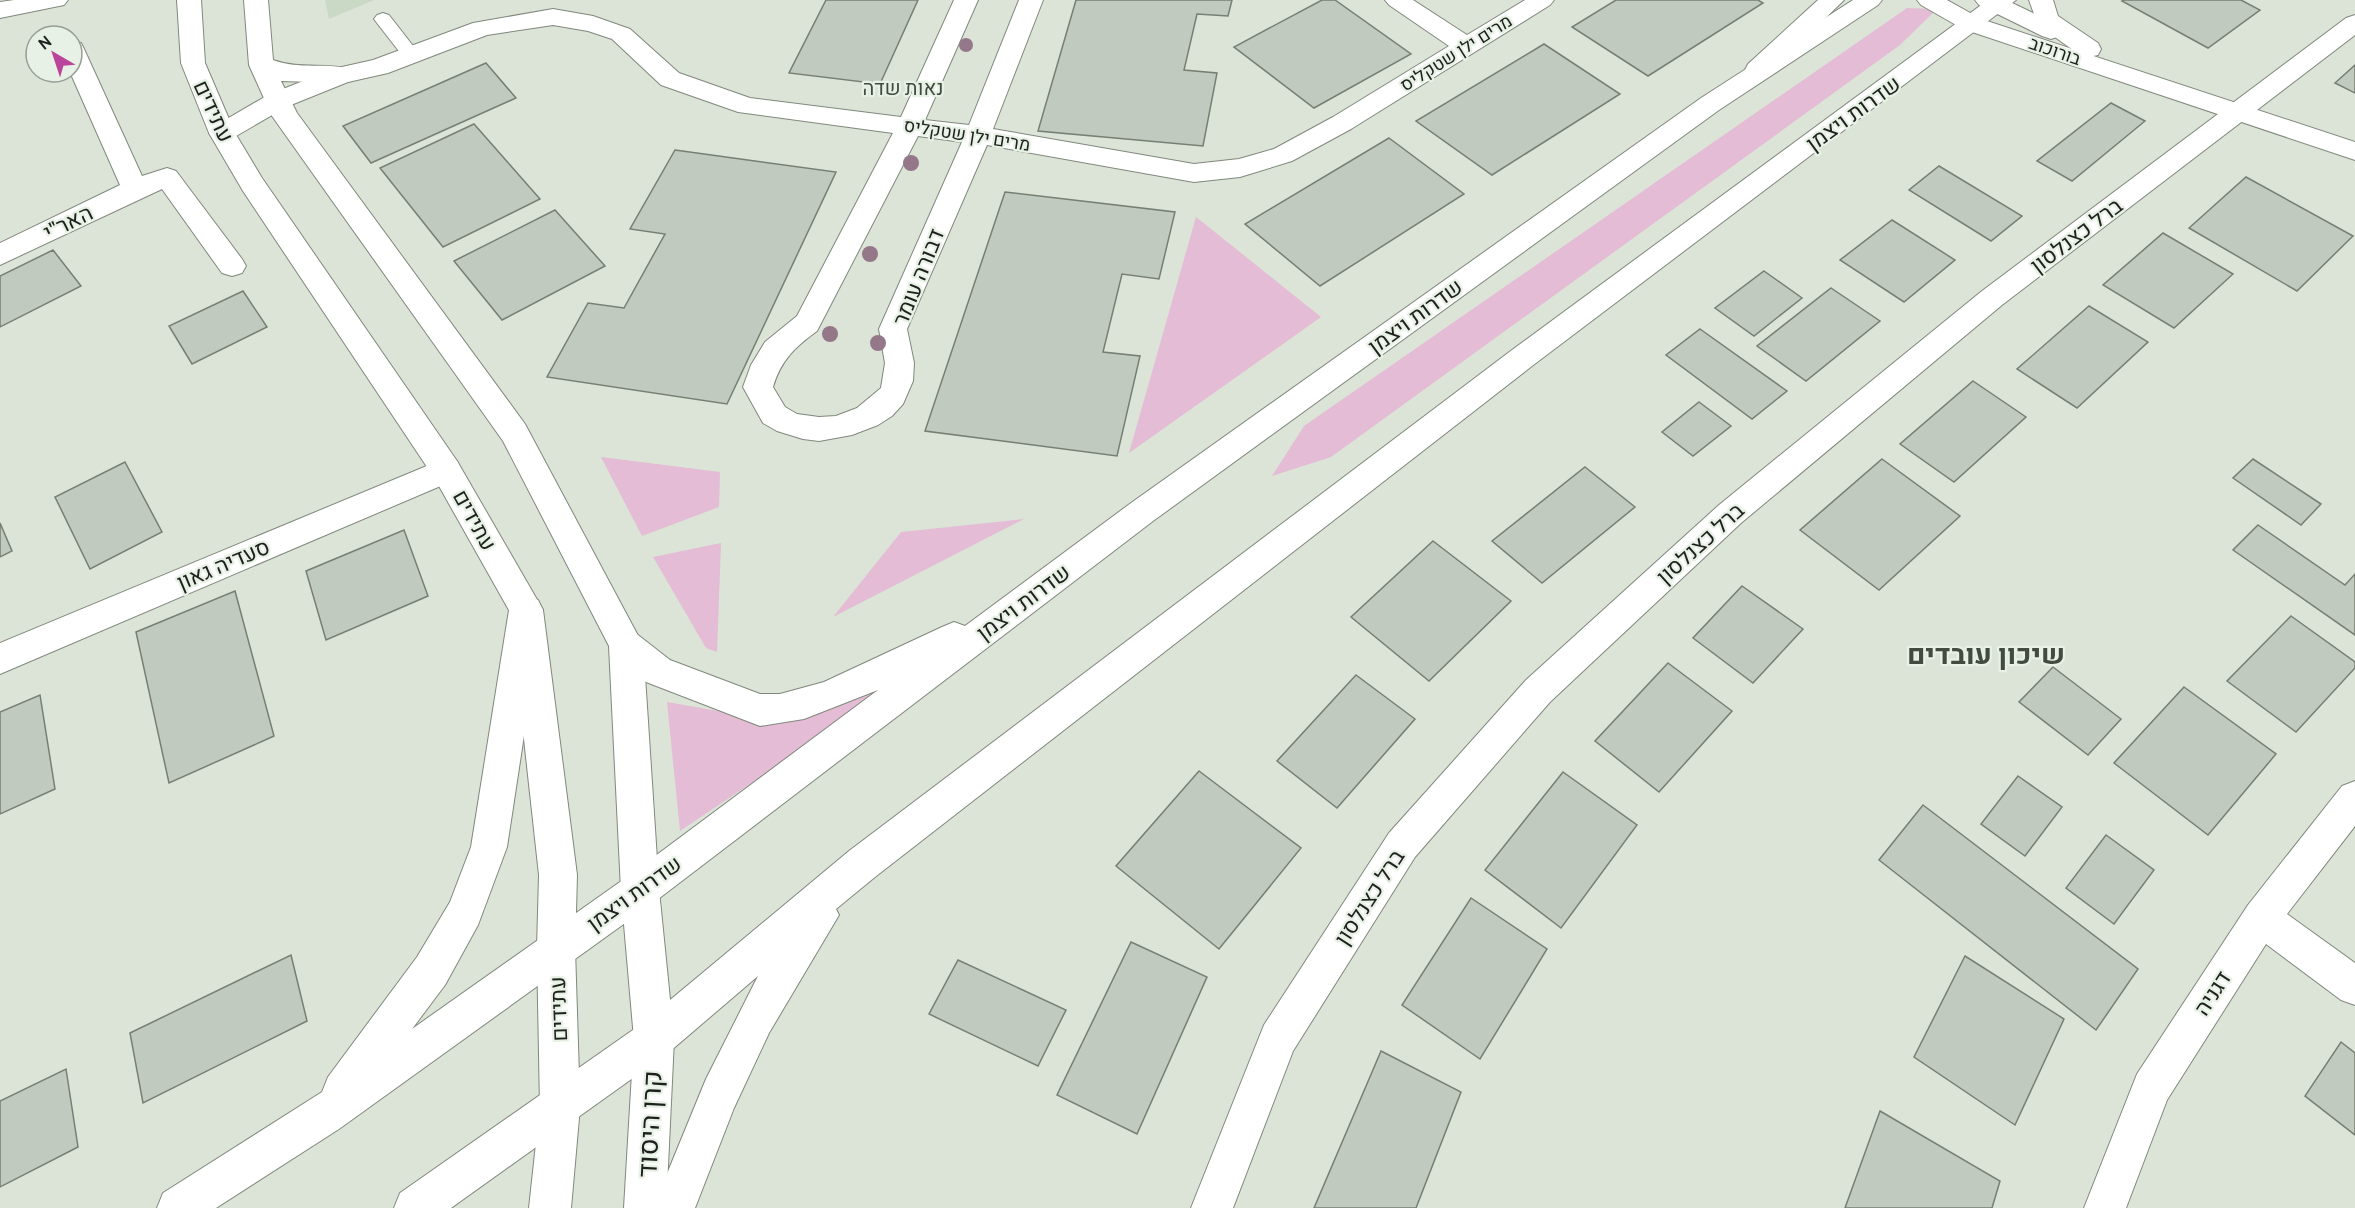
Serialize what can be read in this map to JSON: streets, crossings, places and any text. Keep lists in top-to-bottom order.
{
  "streets": {
    "street": [
      "בורוכוב",
      "מרים ילן שטקליס",
      "עתידים",
      "שדרות ויצמן",
      "האר\"י",
      "ברל כצנלסון",
      "דבורה עומר",
      "סעדיה גאון",
      "דגניה",
      "קרן היסוד"
    ]
  },
  "crossings": [
    ["בורוכוב", "שדרות ויצמן"],
    ["בורוכוב", "ברל כצנלסון"],
    ["מרים ילן שטקליס", "עתידים"],
    ["מרים ילן שטקליס", "דבורה עומר"],
    ["עתידים", "שדרות ויצמן"],
    ["עתידים", "סעדיה גאון"],
    ["שדרות ויצמן", "קרן היסוד"]
  ],
  "districts": ["נאות שדה", "שיכון עובדים"],
  "north": "top left"
}
